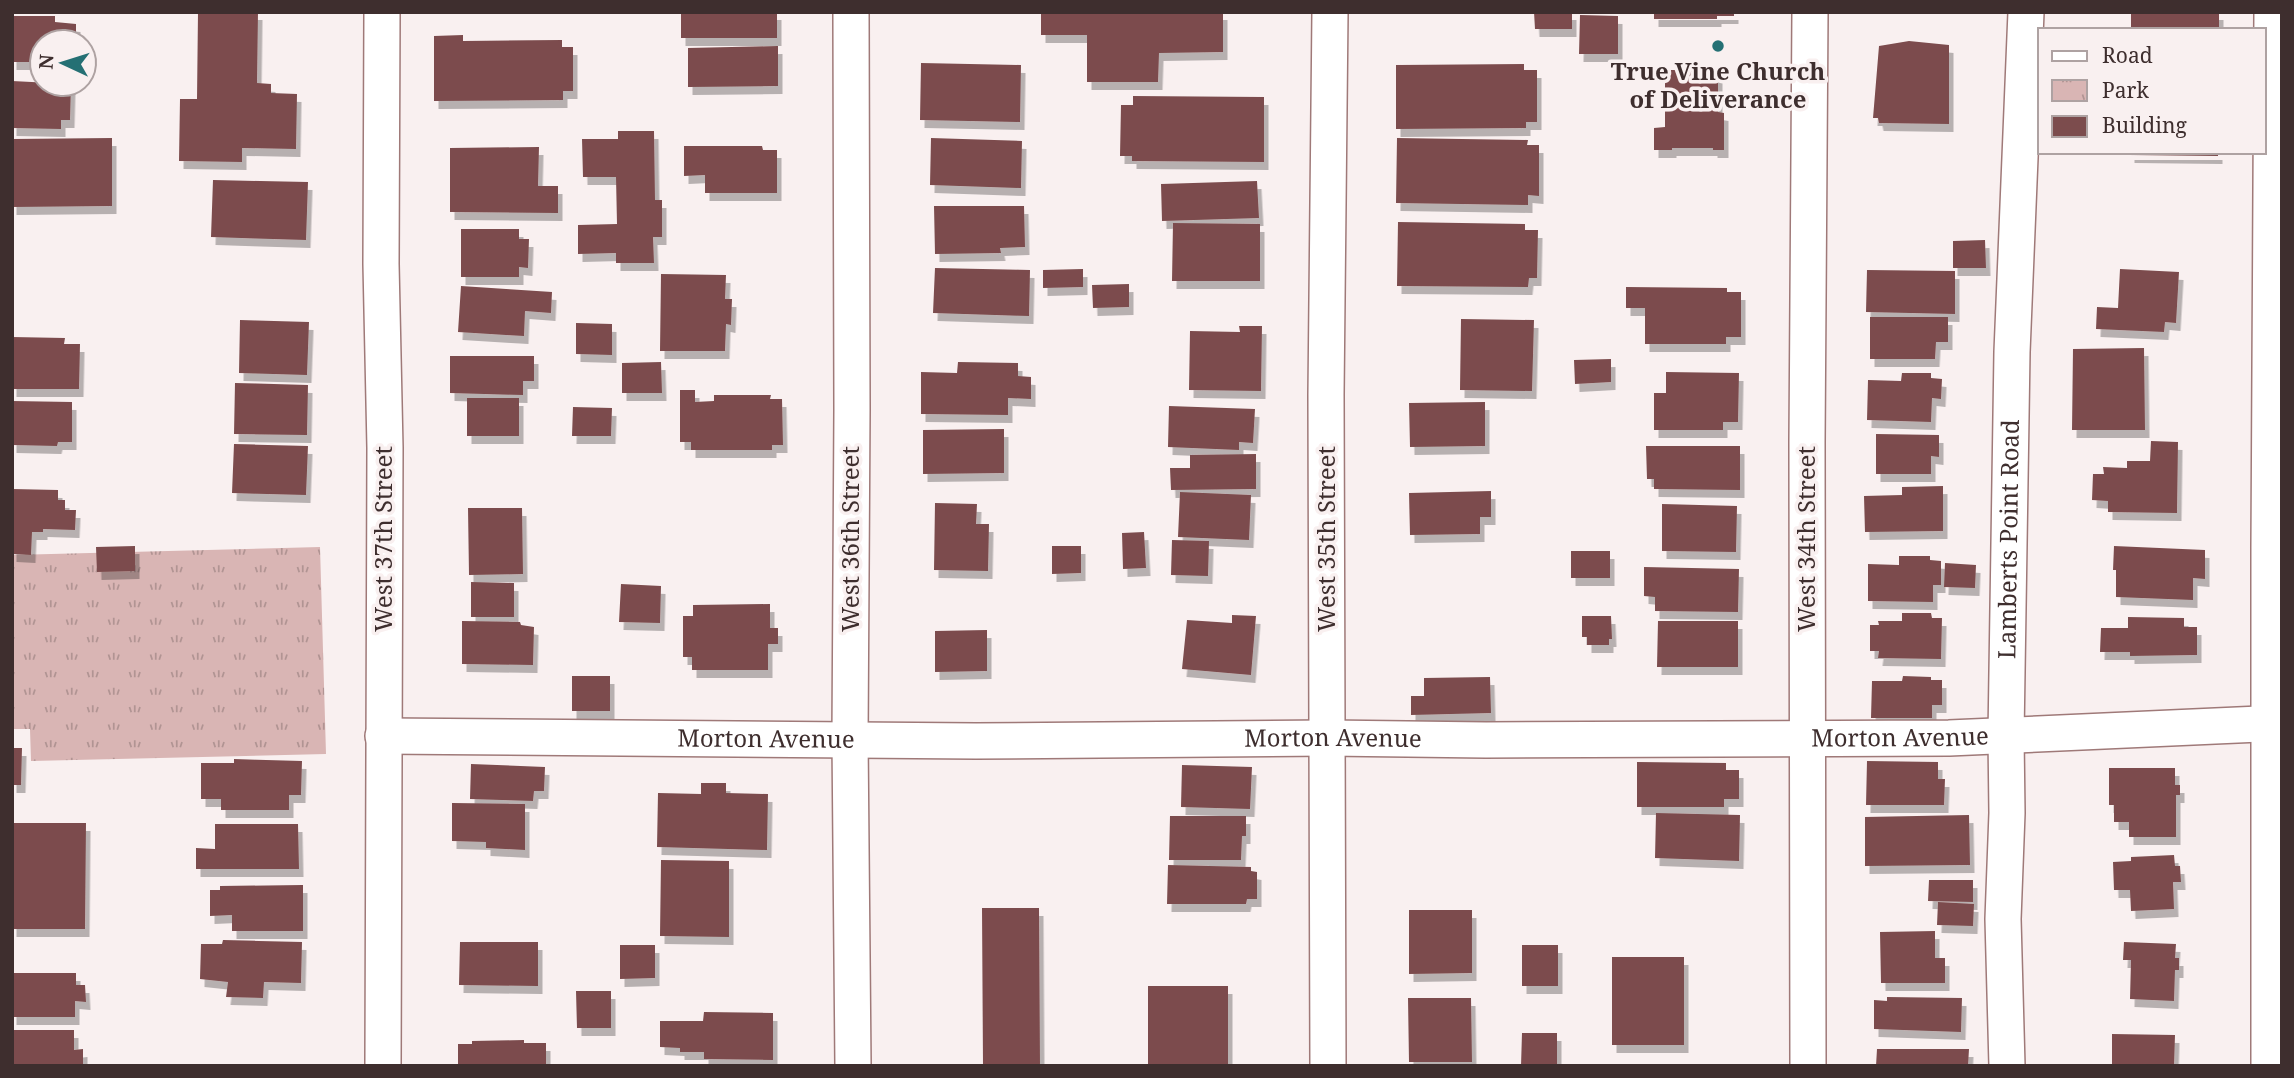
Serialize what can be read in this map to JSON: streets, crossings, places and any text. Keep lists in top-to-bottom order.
{
  "streets": {
    "street": [
      "West 37th Street",
      "West 36th Street",
      "West 35th Street",
      "West 34th Street",
      "Lamberts Point Road",
      "Morton Avenue"
    ]
  },
  "crossings": [
    ["West 37th Street", "Morton Avenue"],
    ["West 36th Street", "Morton Avenue"],
    ["West 35th Street", "Morton Avenue"],
    ["West 34th Street", "Morton Avenue"],
    ["Lamberts Point Road", "Morton Avenue"]
  ],
  "places": ["True Vine Church of Deliverance"],
  "legend": ["Road", "Park", "Building"],
  "north": "left"
}
